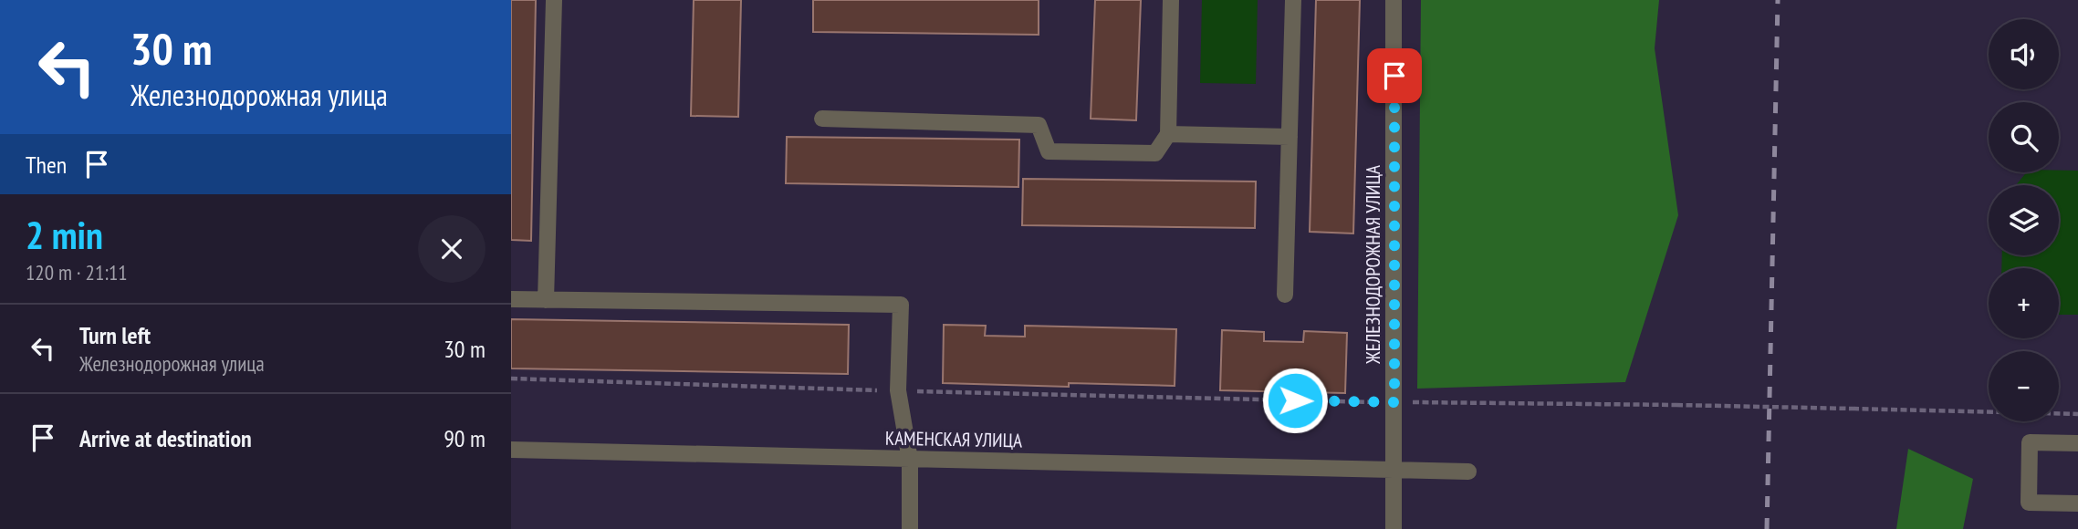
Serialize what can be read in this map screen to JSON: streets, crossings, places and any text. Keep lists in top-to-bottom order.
{
  "streets": {
    "street": ["ЖЕЛЕЗНОДОРОЖНАЯ УЛИЦА", "КАМЕНСКАЯ УЛИЦА"]
  },
  "crossings": [
    ["ЖЕЛЕЗНОДОРОЖНАЯ УЛИЦА", "КАМЕНСКАЯ УЛИЦА"]
  ],
  "page": {
    "turn": ["30 m", "Железнодорожная улица"],
    "map_buttons": ["+", "−"],
    "then": "Then",
    "heading": ["2 min", "120 m · 21:11"],
    "list": [
      {
        "name": "Turn left",
        "note": "Железнодорожная улица",
        "value": "30 m"
      },
      {
        "name": "Arrive at destination",
        "value": "90 m"
      }
    ]
  }
}
